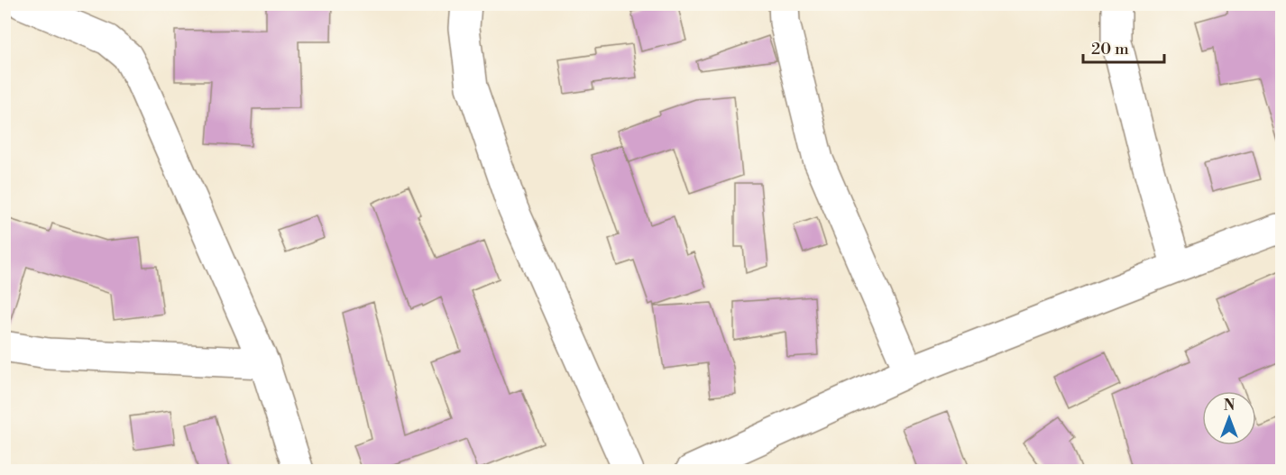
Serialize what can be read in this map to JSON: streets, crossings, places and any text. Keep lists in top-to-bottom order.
{
  "scale_bar": "20 m",
  "north": "top"
}
